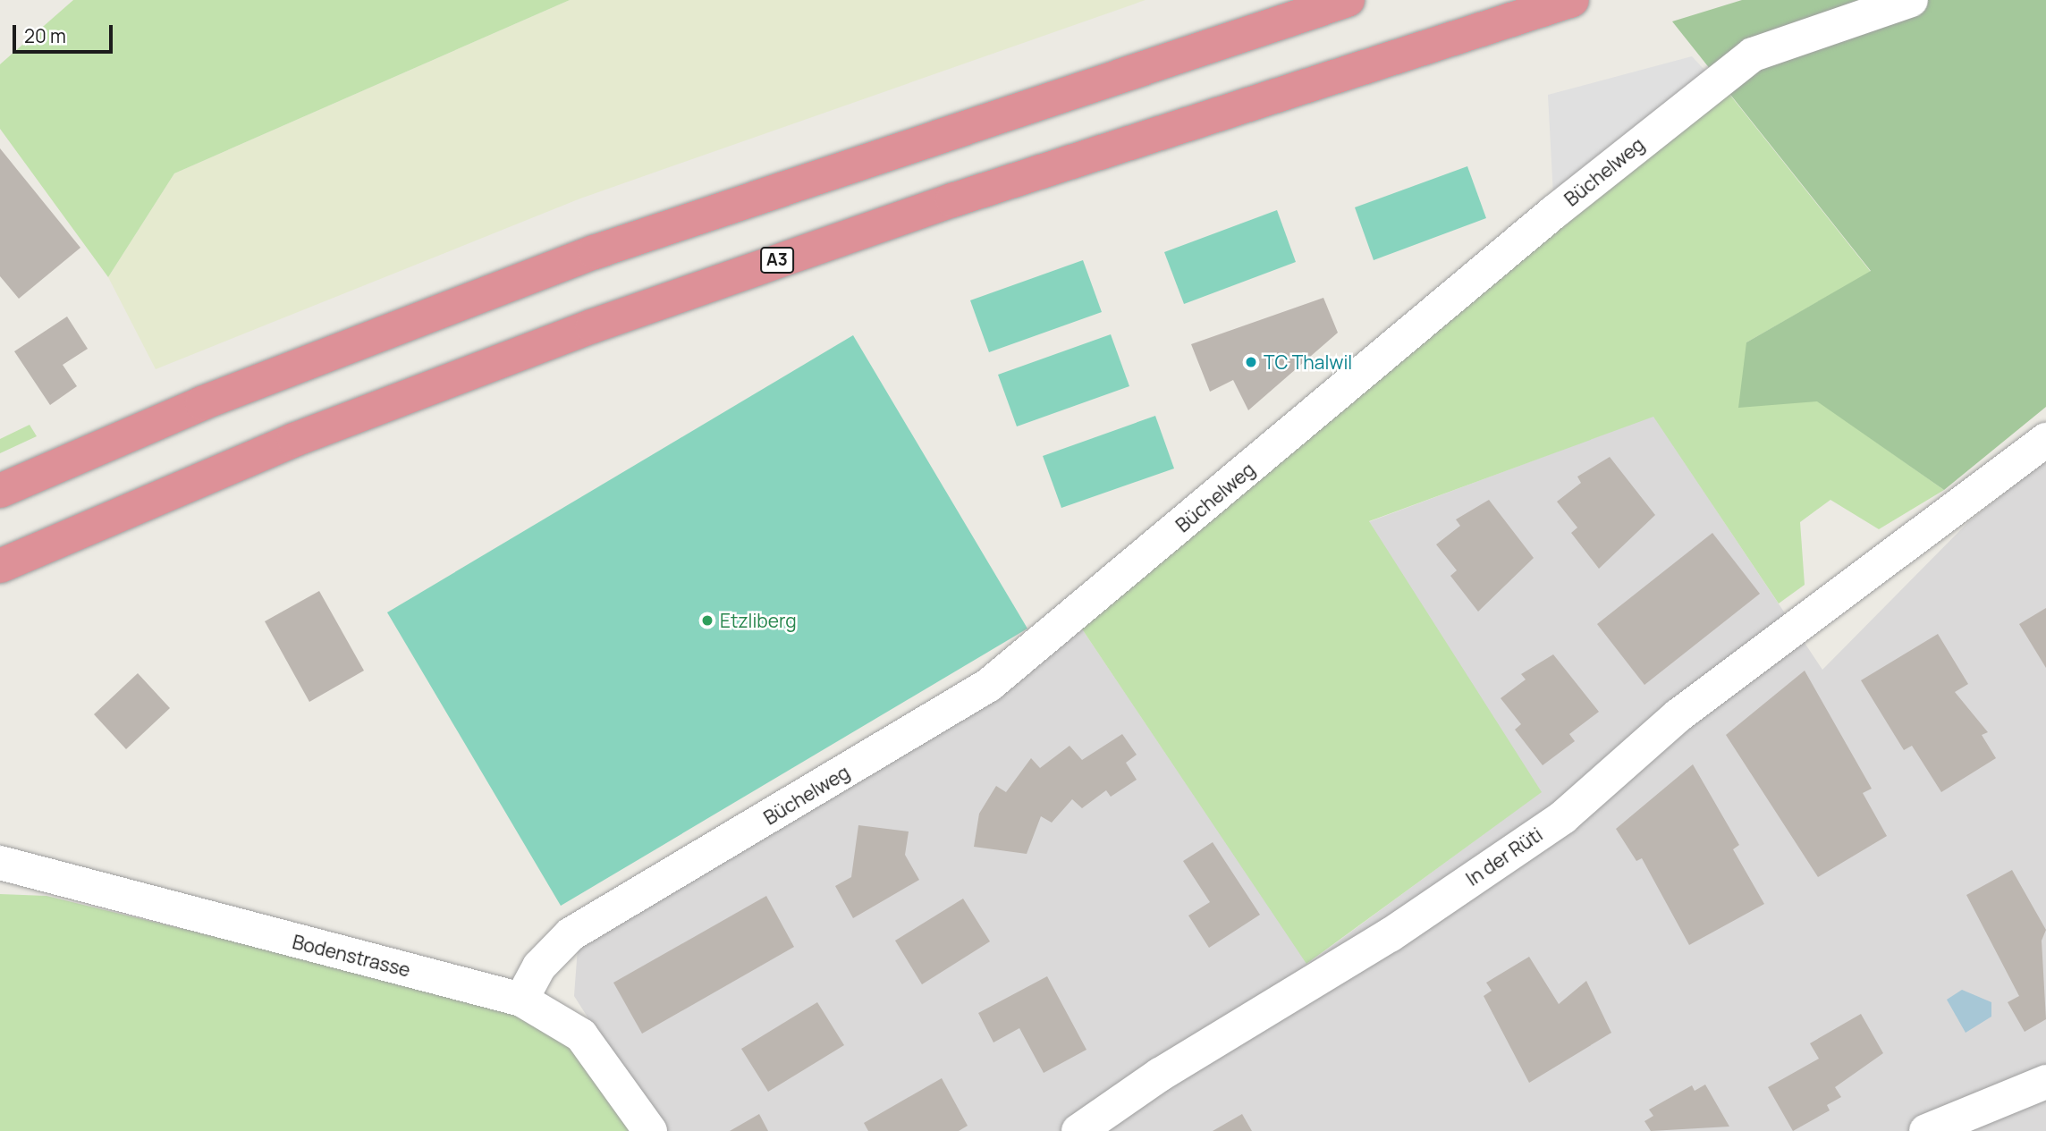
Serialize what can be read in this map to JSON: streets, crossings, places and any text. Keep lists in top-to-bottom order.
{
  "streets": {
    "highway": ["A3"],
    "street": ["Büchelweg", "In der Rüti", "Bodenstrasse"]
  },
  "crossings": [
    ["Büchelweg", "Bodenstrasse"]
  ],
  "places": ["TC Thalwil", "Etzliberg"],
  "scale_bar": "20 m"
}
